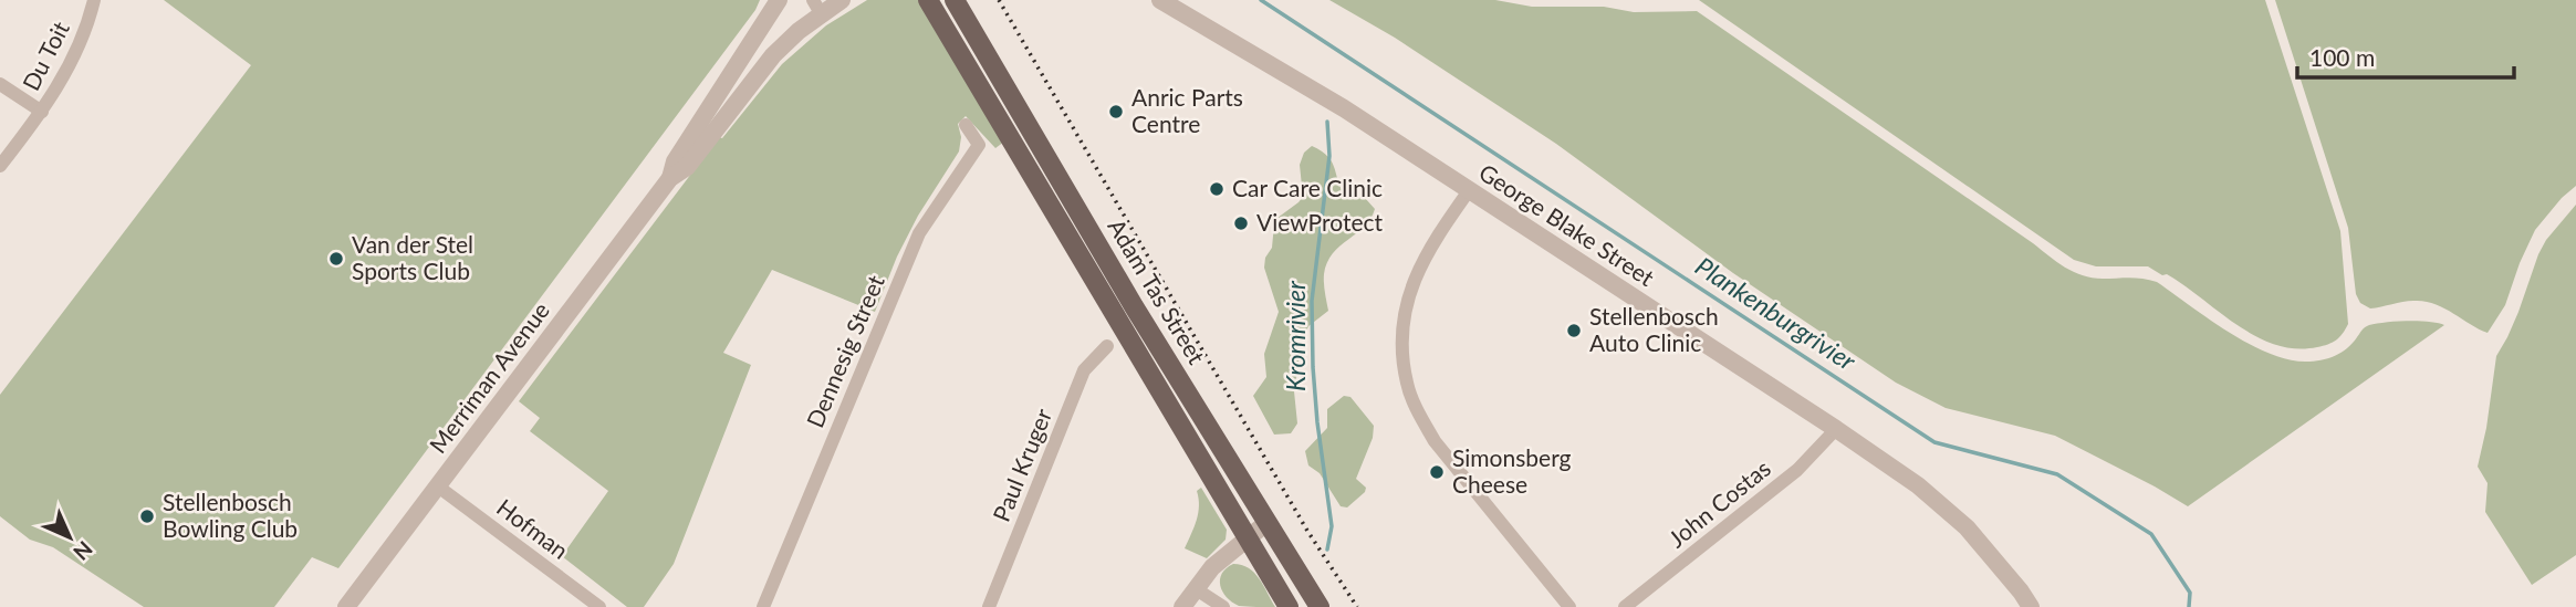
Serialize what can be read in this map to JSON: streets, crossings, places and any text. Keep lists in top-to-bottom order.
{
  "streets": {
    "main road": ["Adam Tas Street"],
    "street": [
      "Du Toit",
      "George Blake Street",
      "Dennesig Street",
      "Merriman Avenue",
      "Paul Kruger",
      "John Costas",
      "Hofman"
    ]
  },
  "crossings": [
    ["George Blake Street", "John Costas"],
    ["Merriman Avenue", "Hofman"]
  ],
  "water": ["Plankenburgrivier", "Kromrivier"],
  "places": [
    "Anric Parts Centre",
    "Car Care Clinic",
    "ViewProtect",
    "Van der Stel Sports Club",
    "Stellenbosch Auto Clinic",
    "Simonsberg Cheese",
    "Stellenbosch Bowling Club"
  ],
  "scale_bar": "100 m",
  "north": "bottom right"
}
